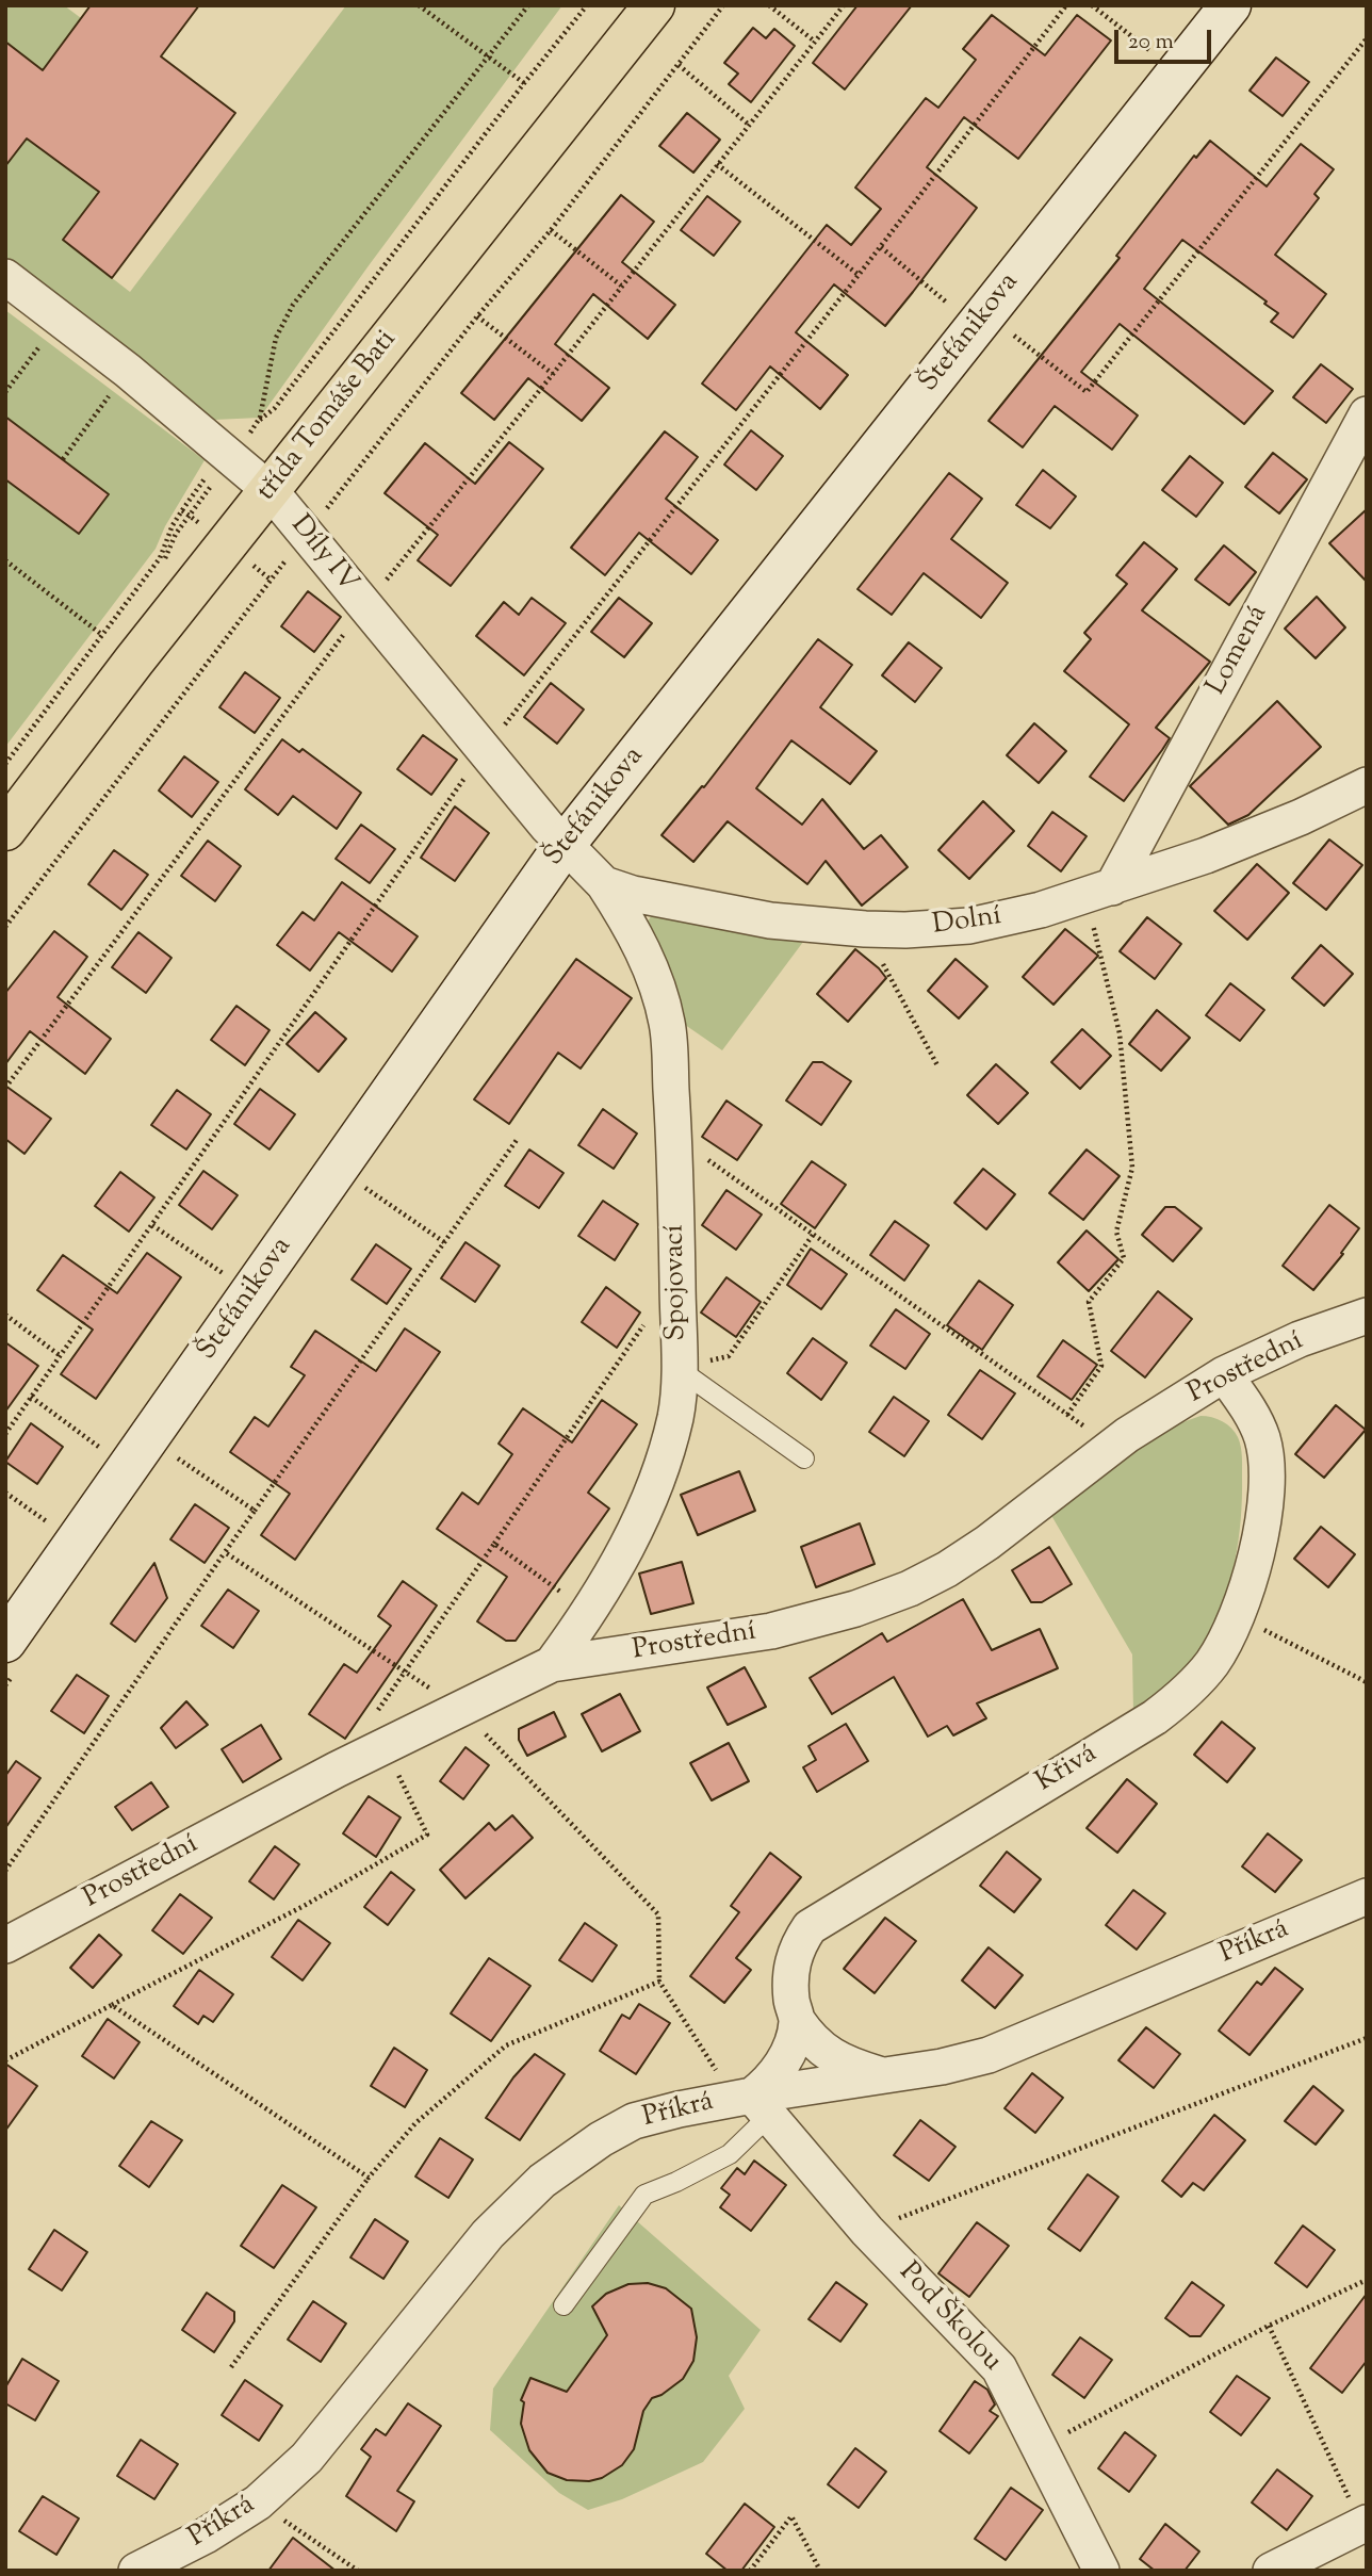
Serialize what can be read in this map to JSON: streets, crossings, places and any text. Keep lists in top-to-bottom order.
{
  "streets": {
    "main road": ["třída Tomáše Bati"],
    "street": [
      "Štefánikova",
      "Díly IV",
      "Lomená",
      "Dolní",
      "Spojovací",
      "Prostřední",
      "Křivá",
      "Příkrá",
      "Pod Školou"
    ]
  },
  "crossings": [
    ["Štefánikova", "Díly IV"],
    ["Štefánikova", "Dolní"],
    ["třída Tomáše Bati", "Díly IV"],
    ["Díly IV", "Dolní"],
    ["Lomená", "Dolní"],
    ["Dolní", "Spojovací"],
    ["Spojovací", "Prostřední"],
    ["Prostřední", "Křivá"],
    ["Křivá", "Příkrá"],
    ["Křivá", "Pod Školou"],
    ["Příkrá", "Pod Školou"]
  ],
  "scale_bar": "20 m"
}
